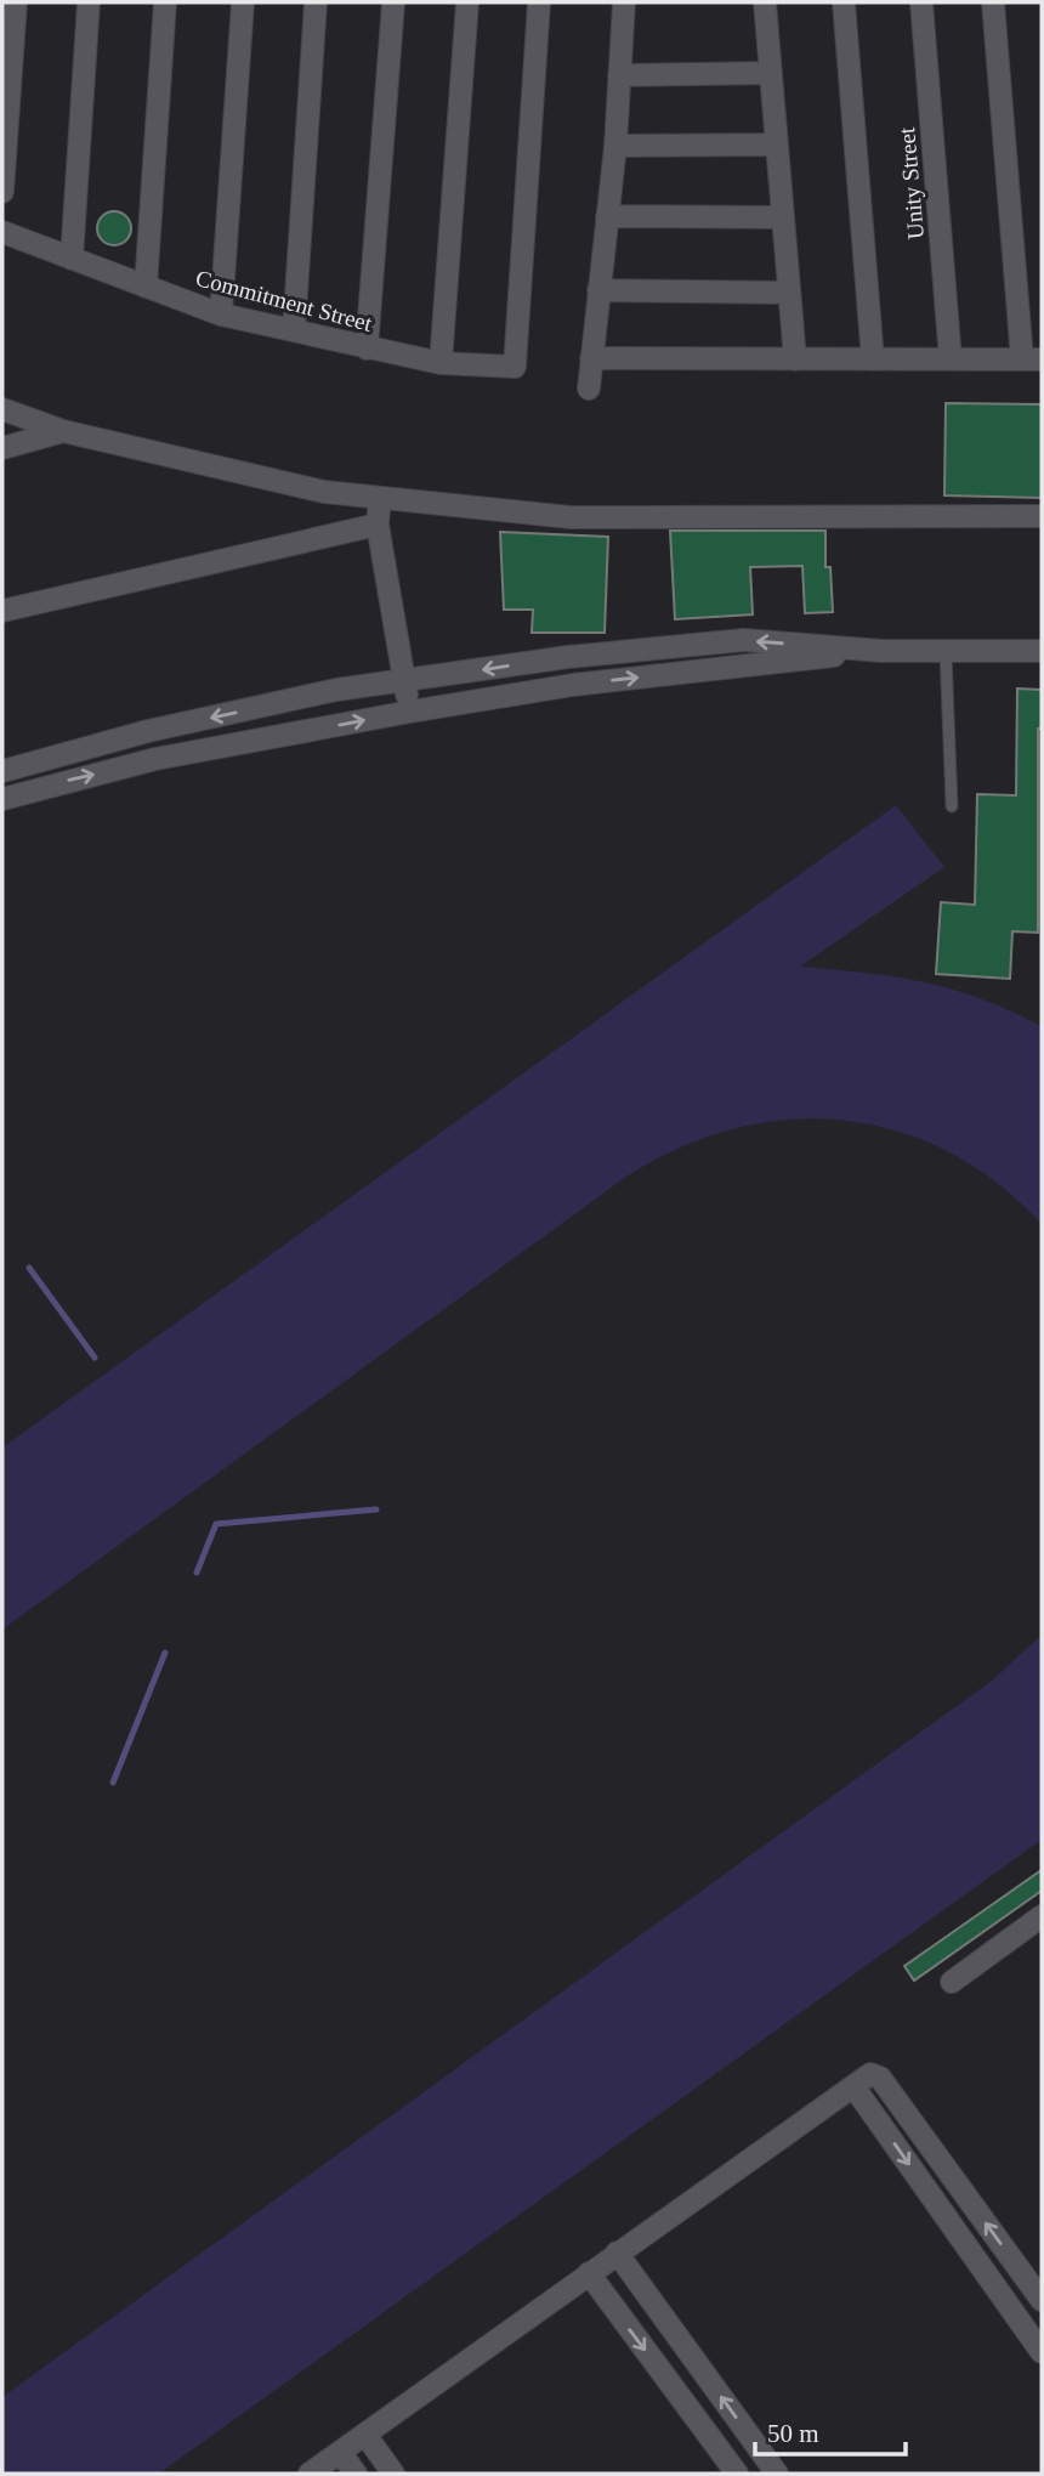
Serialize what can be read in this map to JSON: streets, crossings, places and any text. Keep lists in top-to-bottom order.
{
  "streets": {
    "street": ["Unity Street", "Commitment Street"]
  },
  "scale_bar": "50 m"
}
